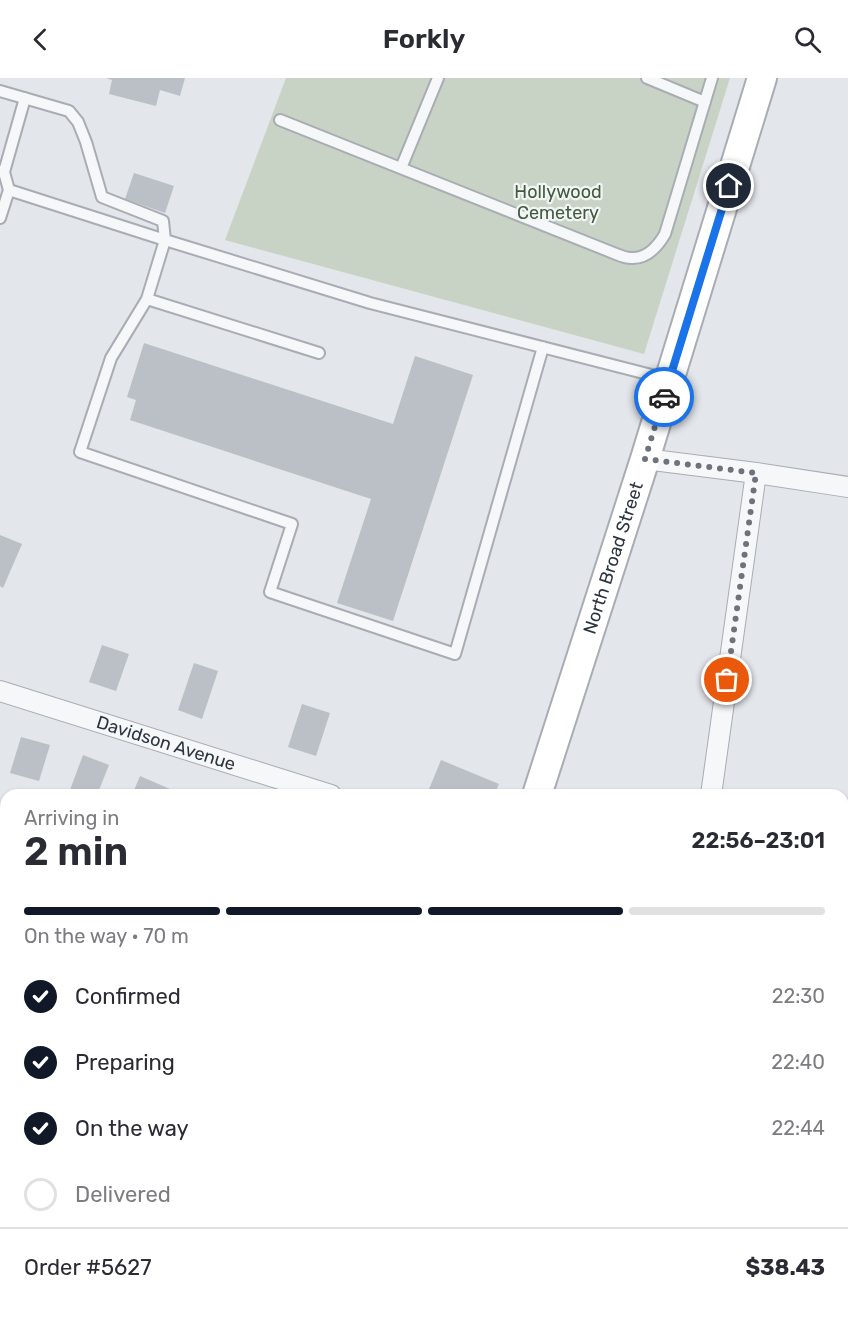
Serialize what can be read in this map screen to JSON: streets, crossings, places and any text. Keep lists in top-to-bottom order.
{
  "streets": {
    "street": ["North Broad Street", "Davidson Avenue"]
  },
  "parks": ["Hollywood Cemetery"],
  "page": {
    "header": "Forkly",
    "heading": ["2 min", "Arriving in", "22:56–23:01"],
    "panel": ["Order #5627", "$38.43"],
    "bar": "On the way · 70 m",
    "list": [
      ["Confirmed", "22:30"],
      ["Preparing", "22:40"],
      ["On the way", "22:44"],
      "Delivered"
    ]
  }
}
